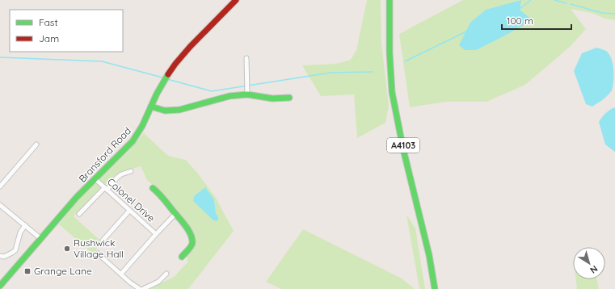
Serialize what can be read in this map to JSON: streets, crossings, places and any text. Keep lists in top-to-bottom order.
{
  "streets": {
    "main road": ["A4103", "Bransford Road"],
    "street": ["Colonel Drive"]
  },
  "crossings": [
    ["Bransford Road", "Colonel Drive"]
  ],
  "places": {
    "other": ["Rushwick Village Hall"],
    "transit": ["Grange Lane"]
  },
  "legend": ["Fast", "Jam"],
  "scale_bar": "100 m",
  "north": "bottom right"
}
